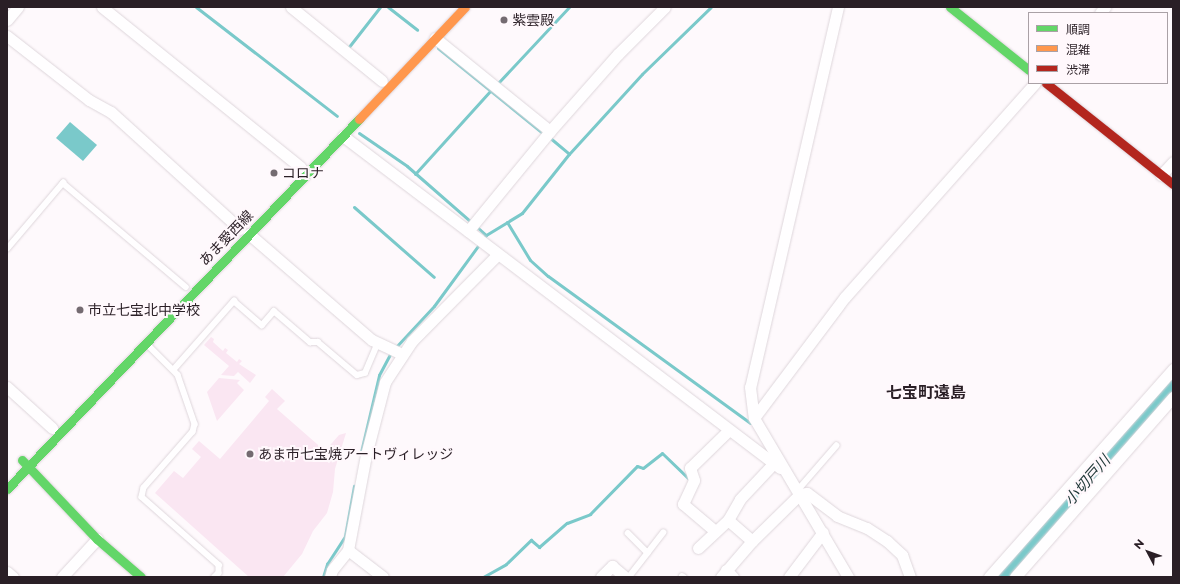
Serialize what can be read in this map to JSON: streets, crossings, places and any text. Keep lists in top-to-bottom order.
{
  "streets": {
    "main road": ["あま愛西線"]
  },
  "districts": ["七宝町遠島"],
  "water": ["小切戸川"],
  "places": [
    "紫雲殿",
    "コロナ",
    "市立七宝北中学校",
    "あま市七宝焼アートヴィレッジ"
  ],
  "legend": ["順調", "混雑", "渋滞"],
  "north": "top left"
}
